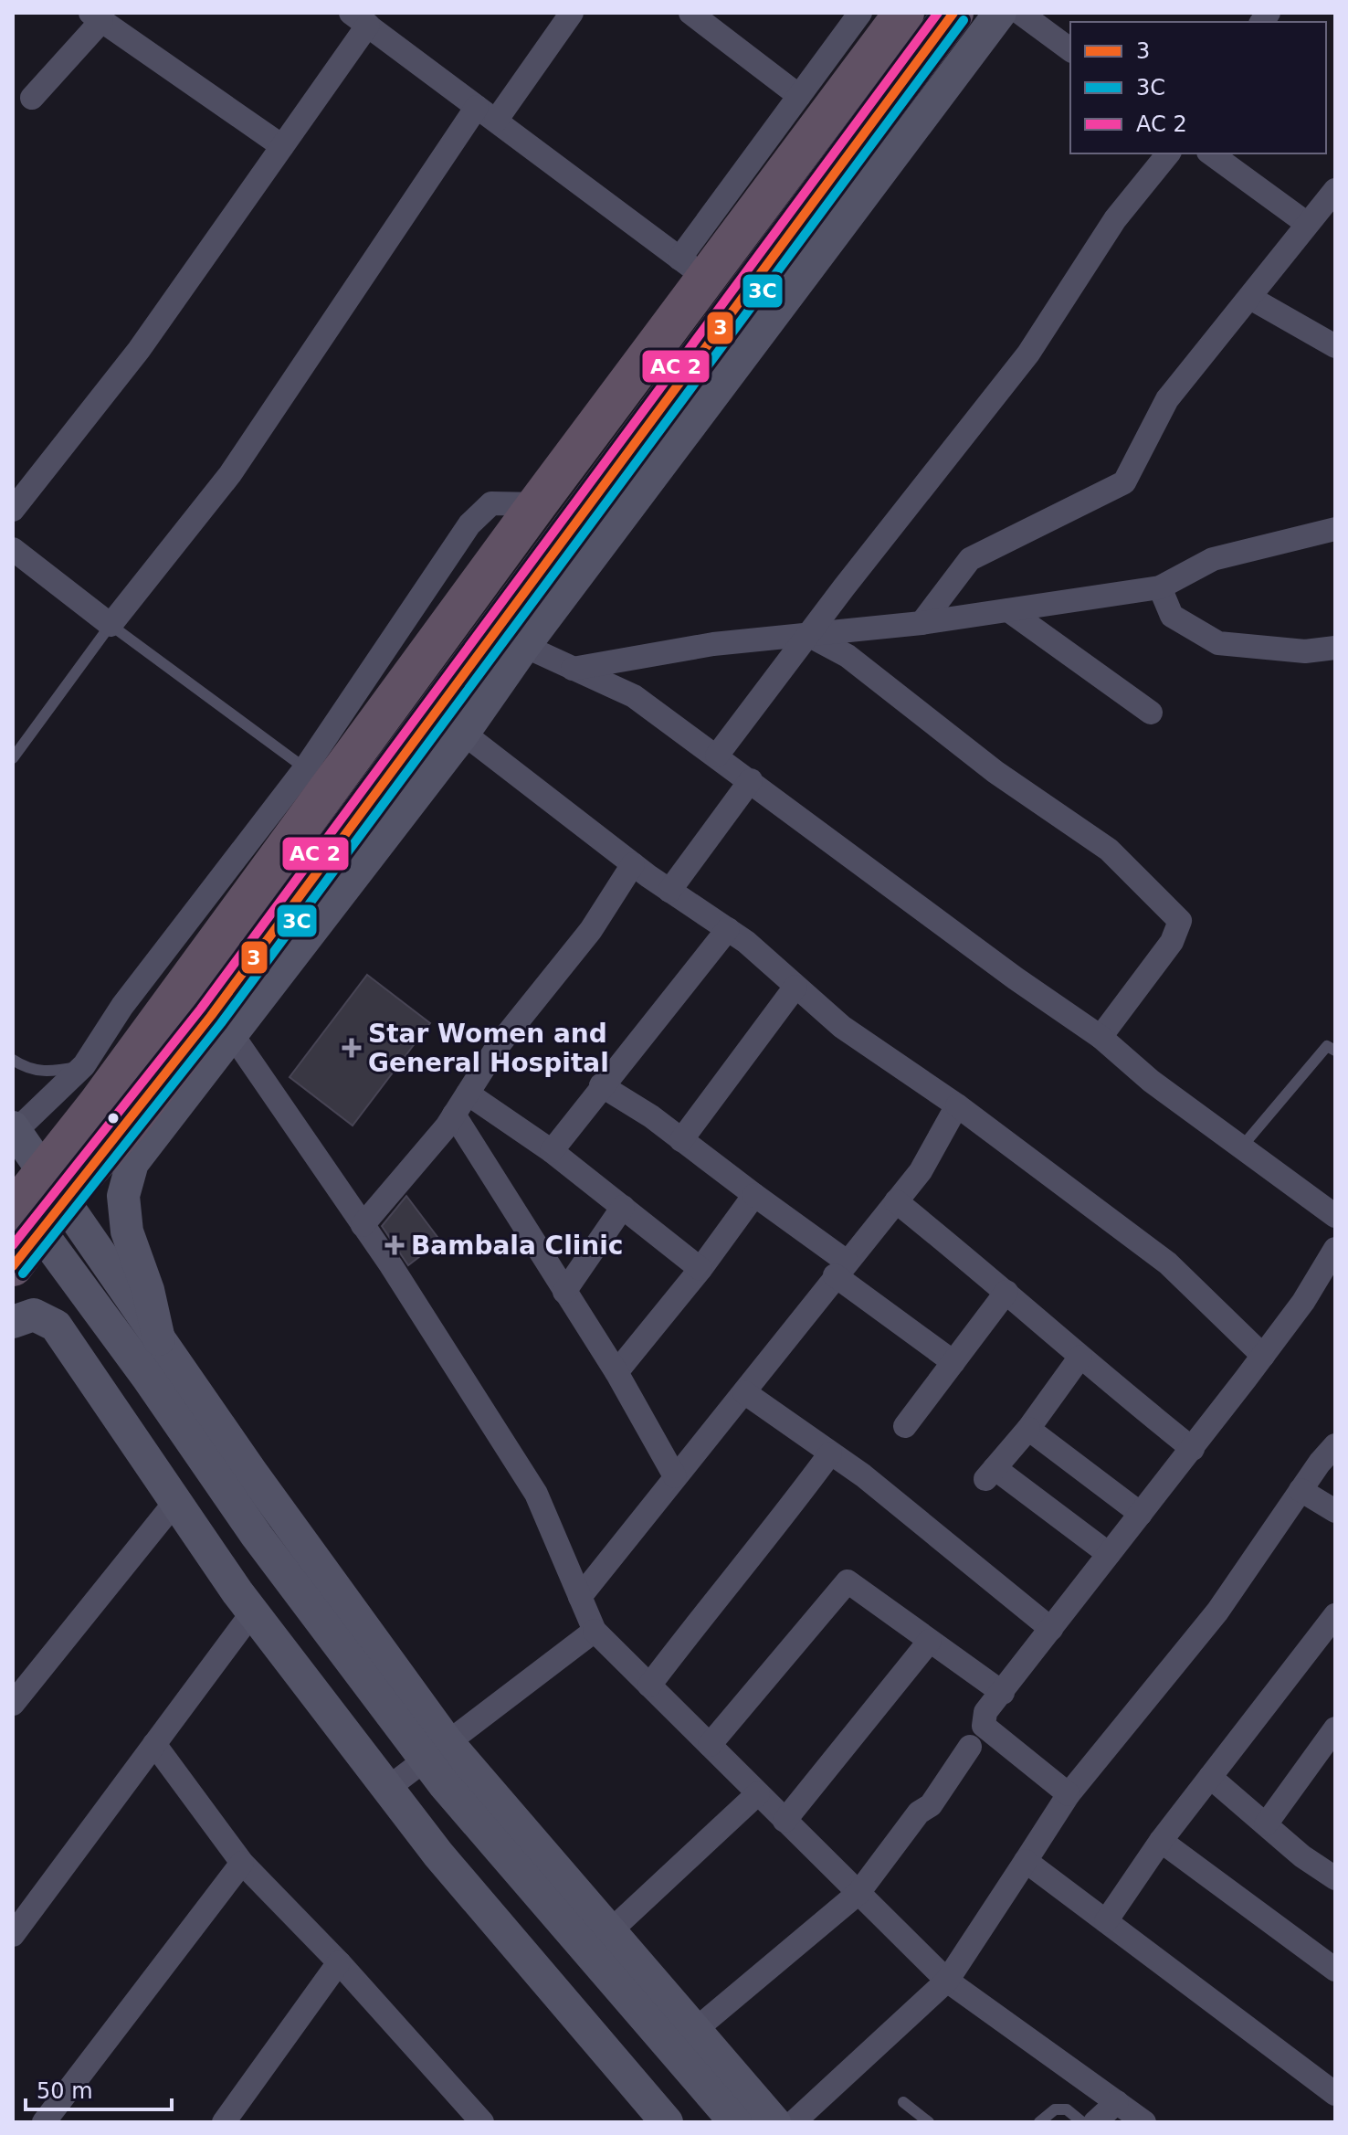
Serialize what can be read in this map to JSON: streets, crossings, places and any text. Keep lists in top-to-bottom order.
{
  "places": {
    "health": ["Star Women and General Hospital", "Bambala Clinic"]
  },
  "lines": ["transit line 3", "transit line 3C"],
  "legend": ["3", "3C", "AC 2"],
  "scale_bar": "50 m"
}
